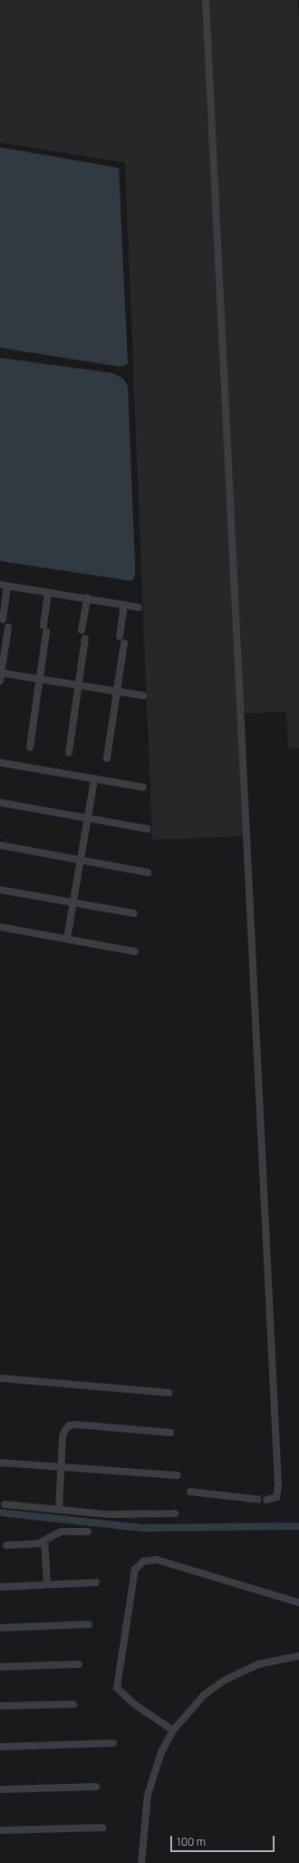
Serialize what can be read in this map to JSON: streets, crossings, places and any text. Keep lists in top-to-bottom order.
{
  "scale_bar": "100 m"
}
